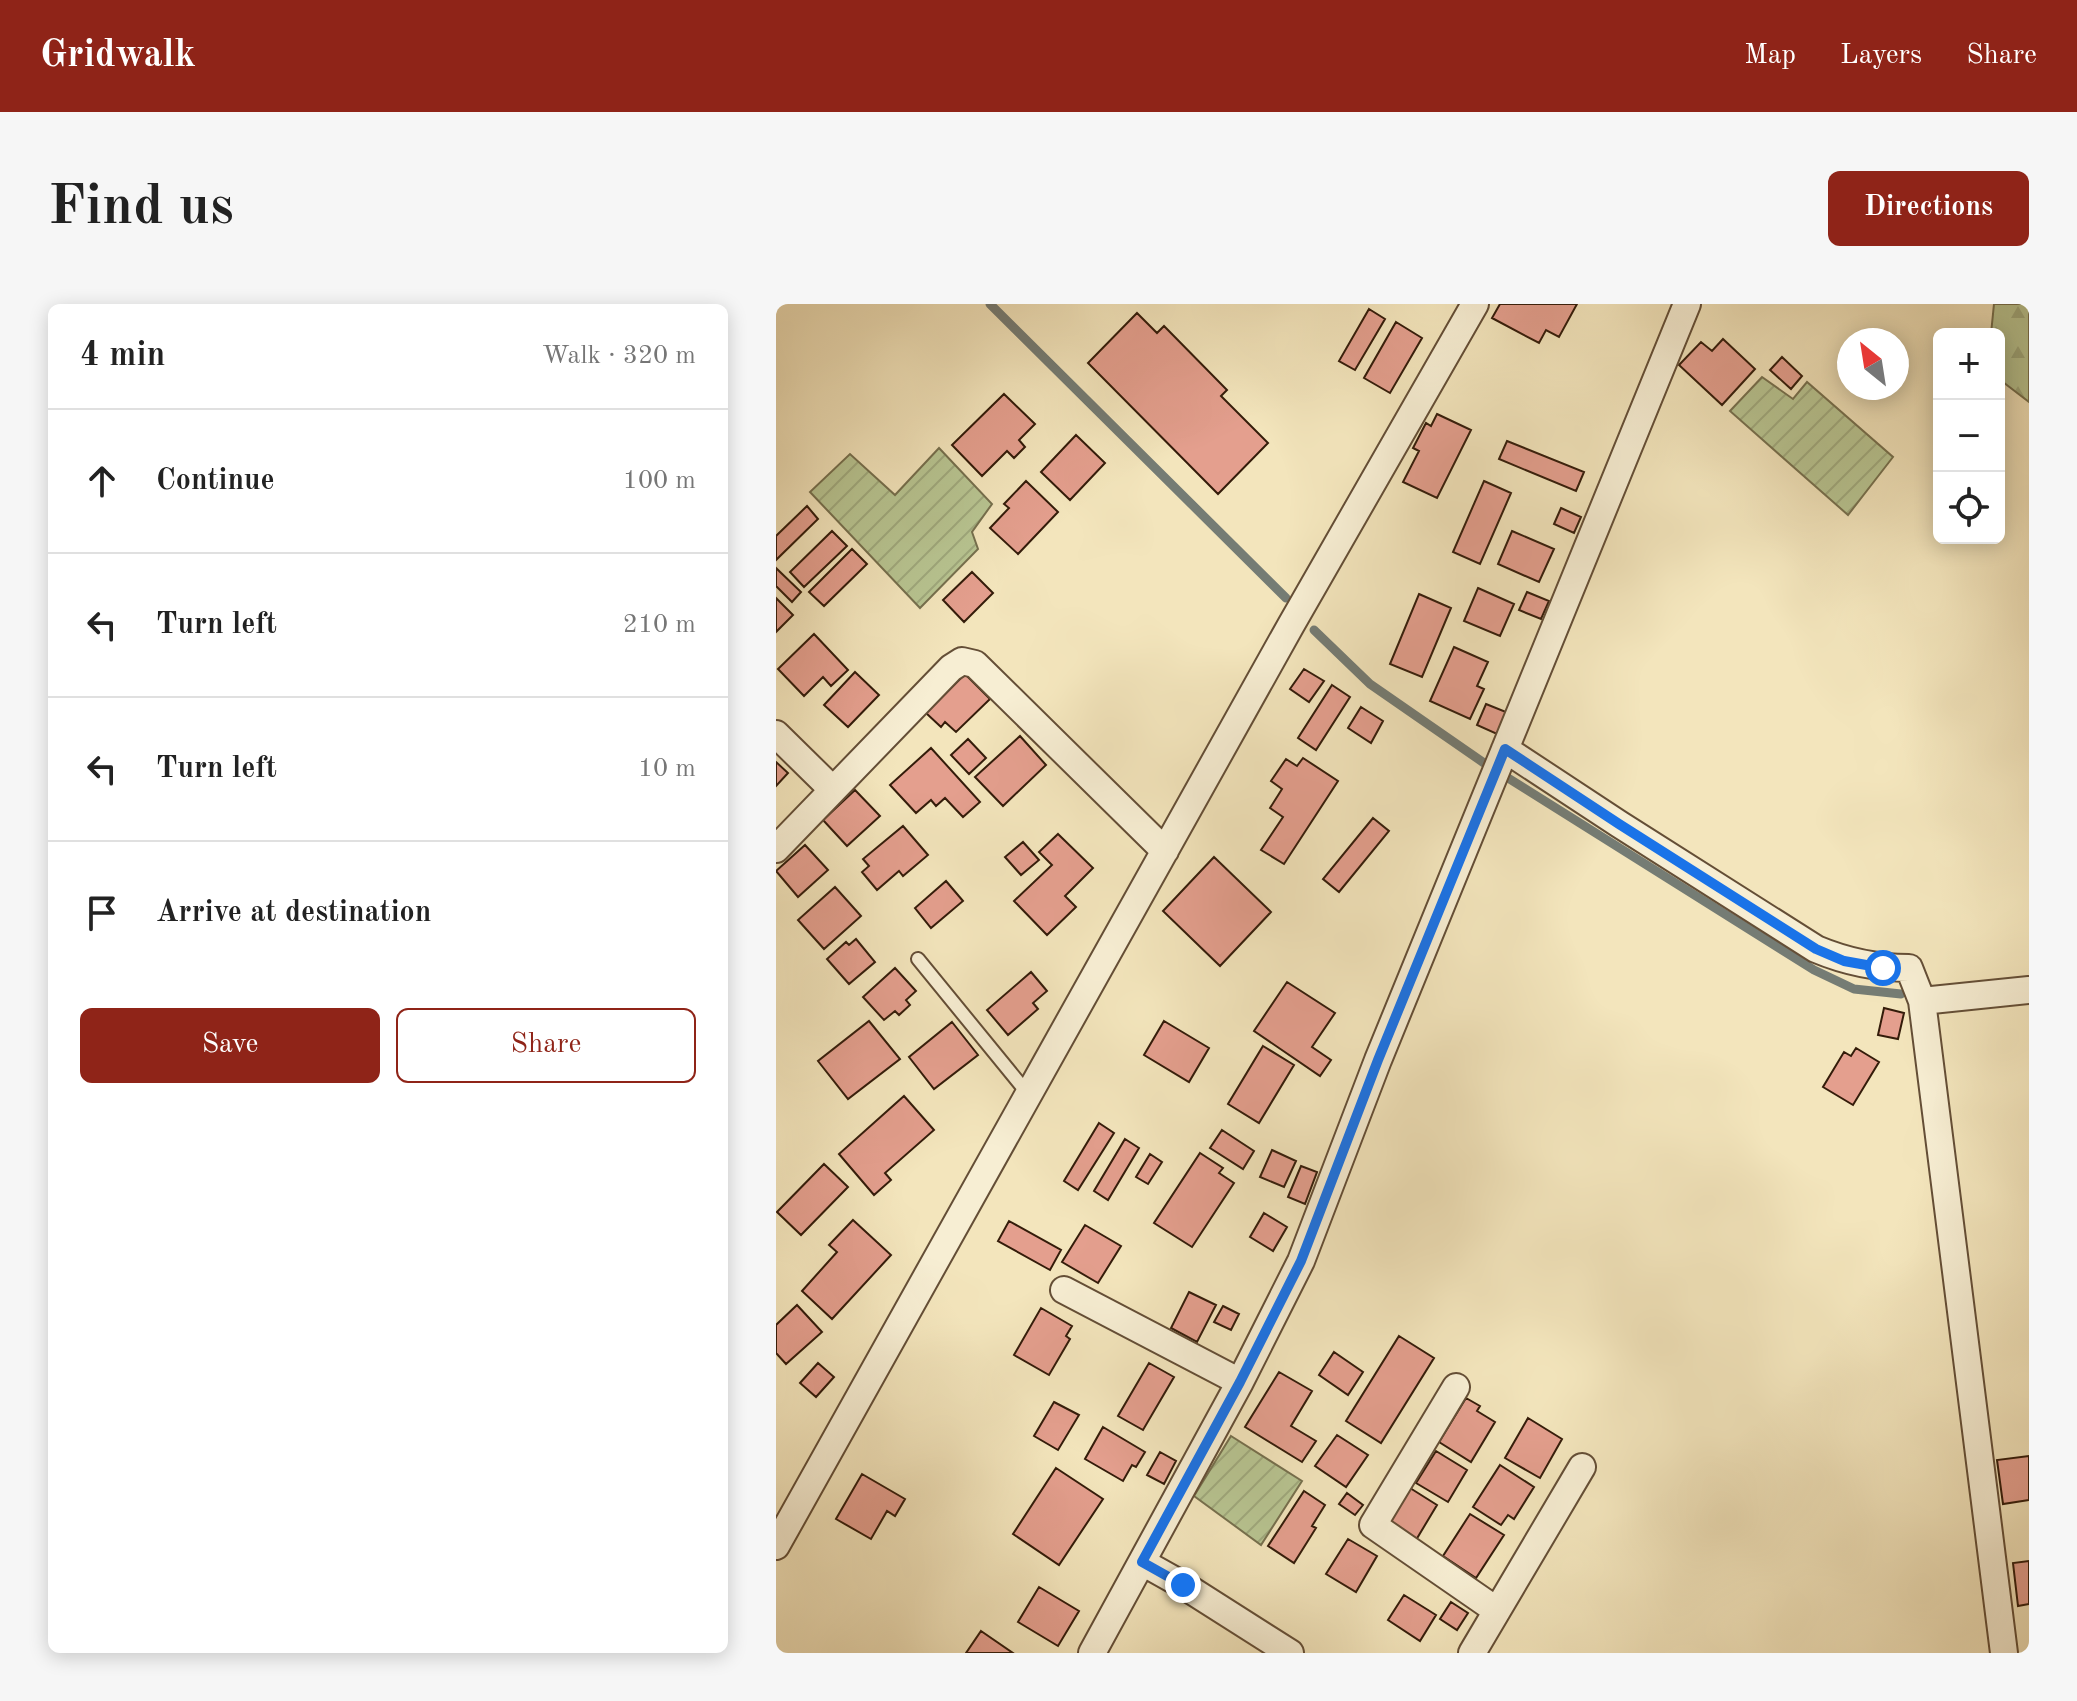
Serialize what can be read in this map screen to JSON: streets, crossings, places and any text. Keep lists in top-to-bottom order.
{
  "north": "top left",
  "page": {
    "header": "Gridwalk",
    "nav": ["Map", "Layers", "Share"],
    "buttons": [
      "Directions",
      ["Save", "Share"]
    ],
    "title": "Find us",
    "heading": ["4 min", "Walk · 320 m"],
    "map_buttons": ["+", "−"],
    "list": [
      ["Continue", "100 m"],
      ["Turn left", "210 m"],
      ["Turn left", "10 m"],
      "Arrive at destination"
    ]
  }
}
